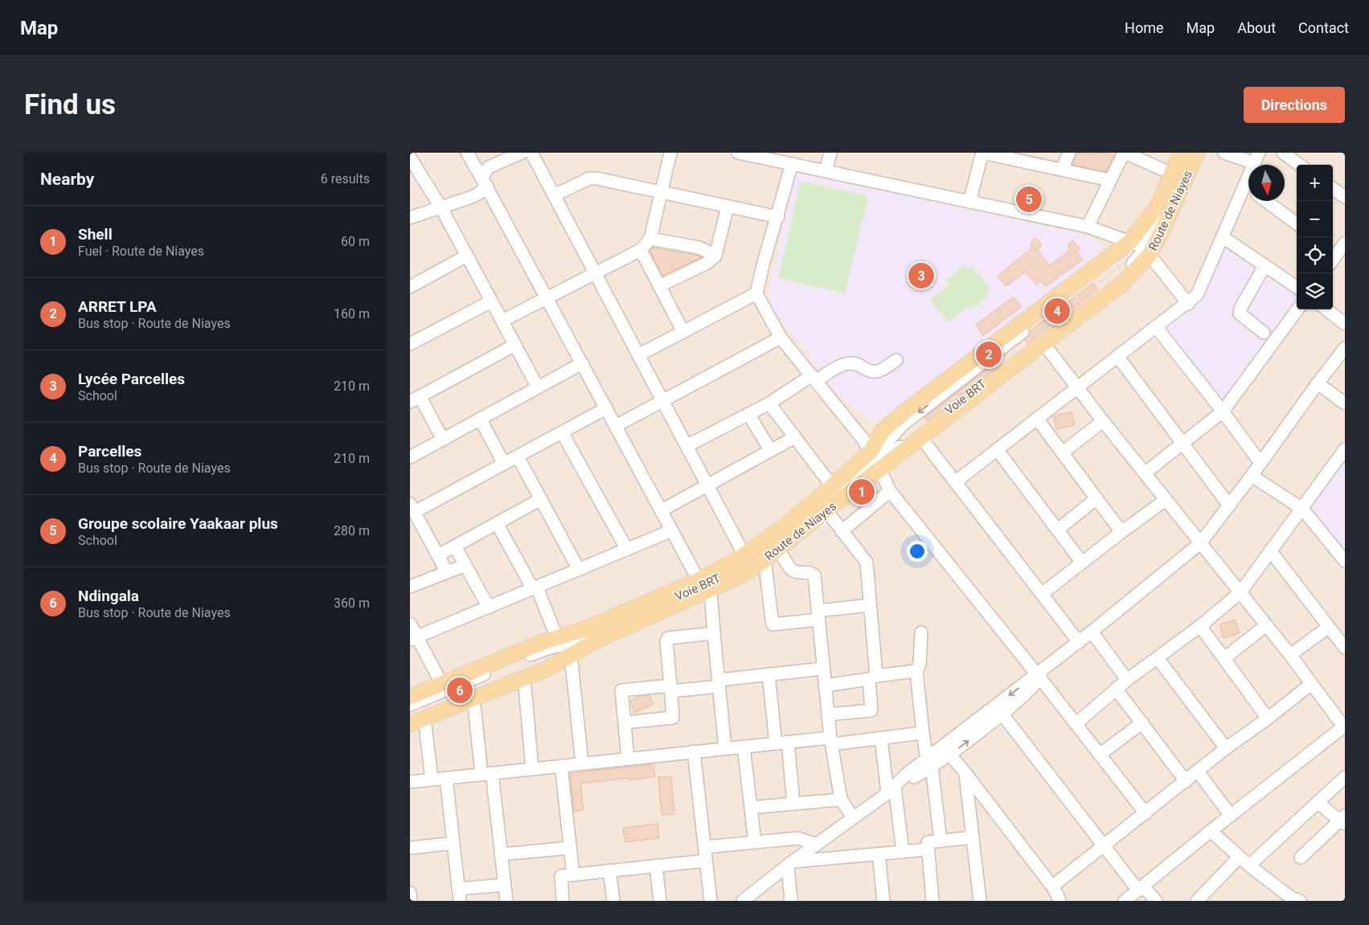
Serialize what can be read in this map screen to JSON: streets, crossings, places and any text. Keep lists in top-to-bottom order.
{
  "streets": {
    "main road": ["Route de Niayes"],
    "street": ["Voie BRT"]
  },
  "crossings": [
    ["Route de Niayes", "Voie BRT"]
  ],
  "north": "bottom",
  "page": {
    "header": "Map",
    "nav": [
      "Home",
      "Map",
      "About",
      "Contact"
    ],
    "buttons": "Directions",
    "title": "Find us",
    "heading": ["Nearby", "6 results"],
    "map_buttons": ["+", "−"],
    "pins": [
      "5",
      "3",
      "4",
      "2",
      "1",
      "6"
    ],
    "list": [
      {
        "mark": "1",
        "name": "Shell",
        "note": "Fuel · Route de Niayes",
        "value": "60 m"
      },
      {
        "mark": "2",
        "name": "ARRET LPA",
        "note": "Bus stop · Route de Niayes",
        "value": "160 m"
      },
      {
        "mark": "3",
        "name": "Lycée Parcelles",
        "note": "School",
        "value": "210 m"
      },
      {
        "mark": "4",
        "name": "Parcelles",
        "note": "Bus stop · Route de Niayes",
        "value": "210 m"
      },
      {
        "mark": "5",
        "name": "Groupe scolaire Yaakaar plus",
        "note": "School",
        "value": "280 m"
      },
      {
        "mark": "6",
        "name": "Ndingala",
        "note": "Bus stop · Route de Niayes",
        "value": "360 m"
      }
    ]
  }
}
